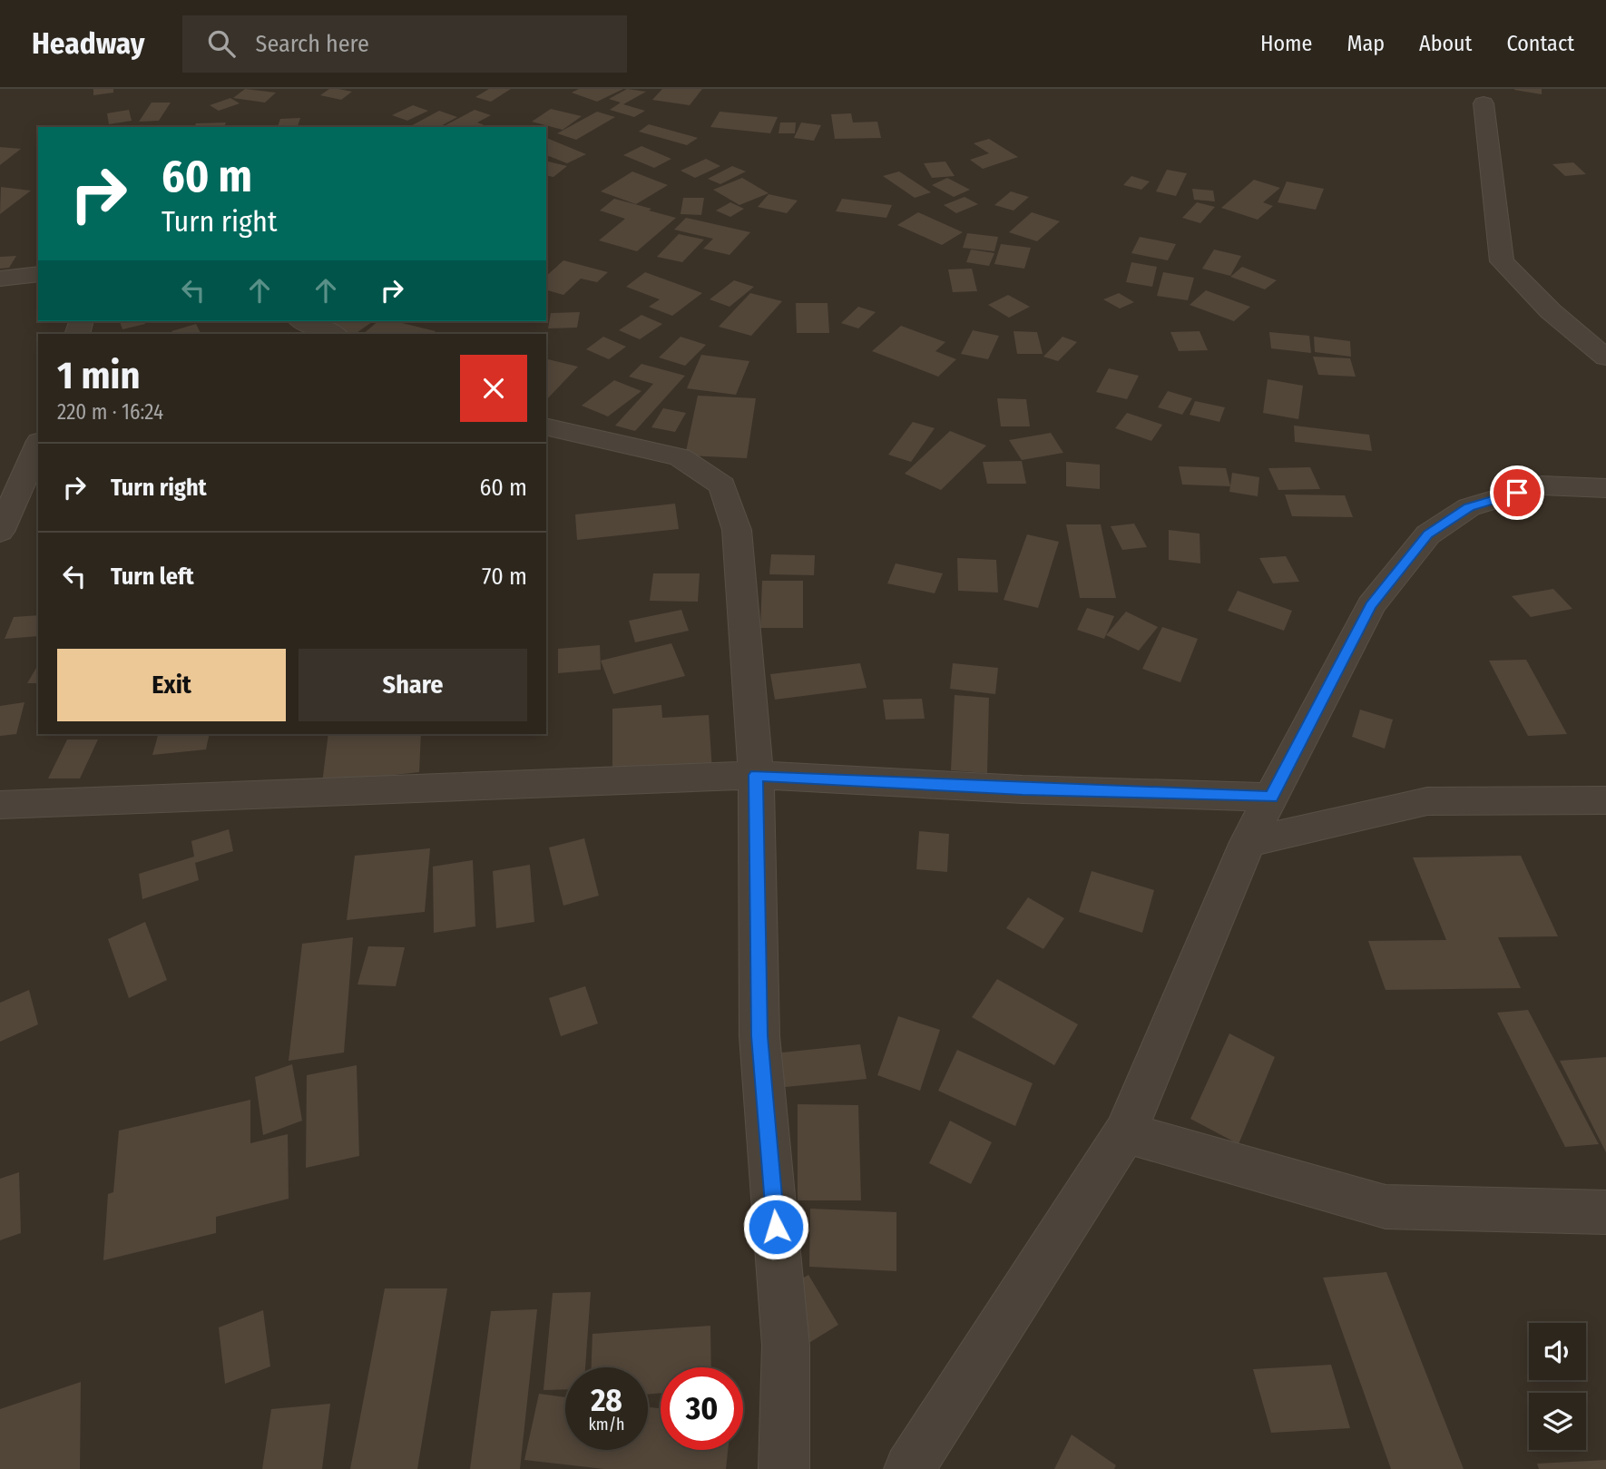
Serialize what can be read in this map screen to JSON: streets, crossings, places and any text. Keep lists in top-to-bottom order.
{
  "page": {
    "header": "Headway",
    "search": "Search here",
    "nav": [
      "Home",
      "Map",
      "About",
      "Contact"
    ],
    "turn": ["60 m", "Turn right"],
    "heading": ["1 min", "220 m · 16:24"],
    "list": [
      {
        "name": "Turn right",
        "value": "60 m"
      },
      {
        "name": "Turn left",
        "value": "70 m"
      }
    ],
    "buttons": ["Exit", "Share"],
    "speed": "28 km/h",
    "limit": "30"
  }
}
